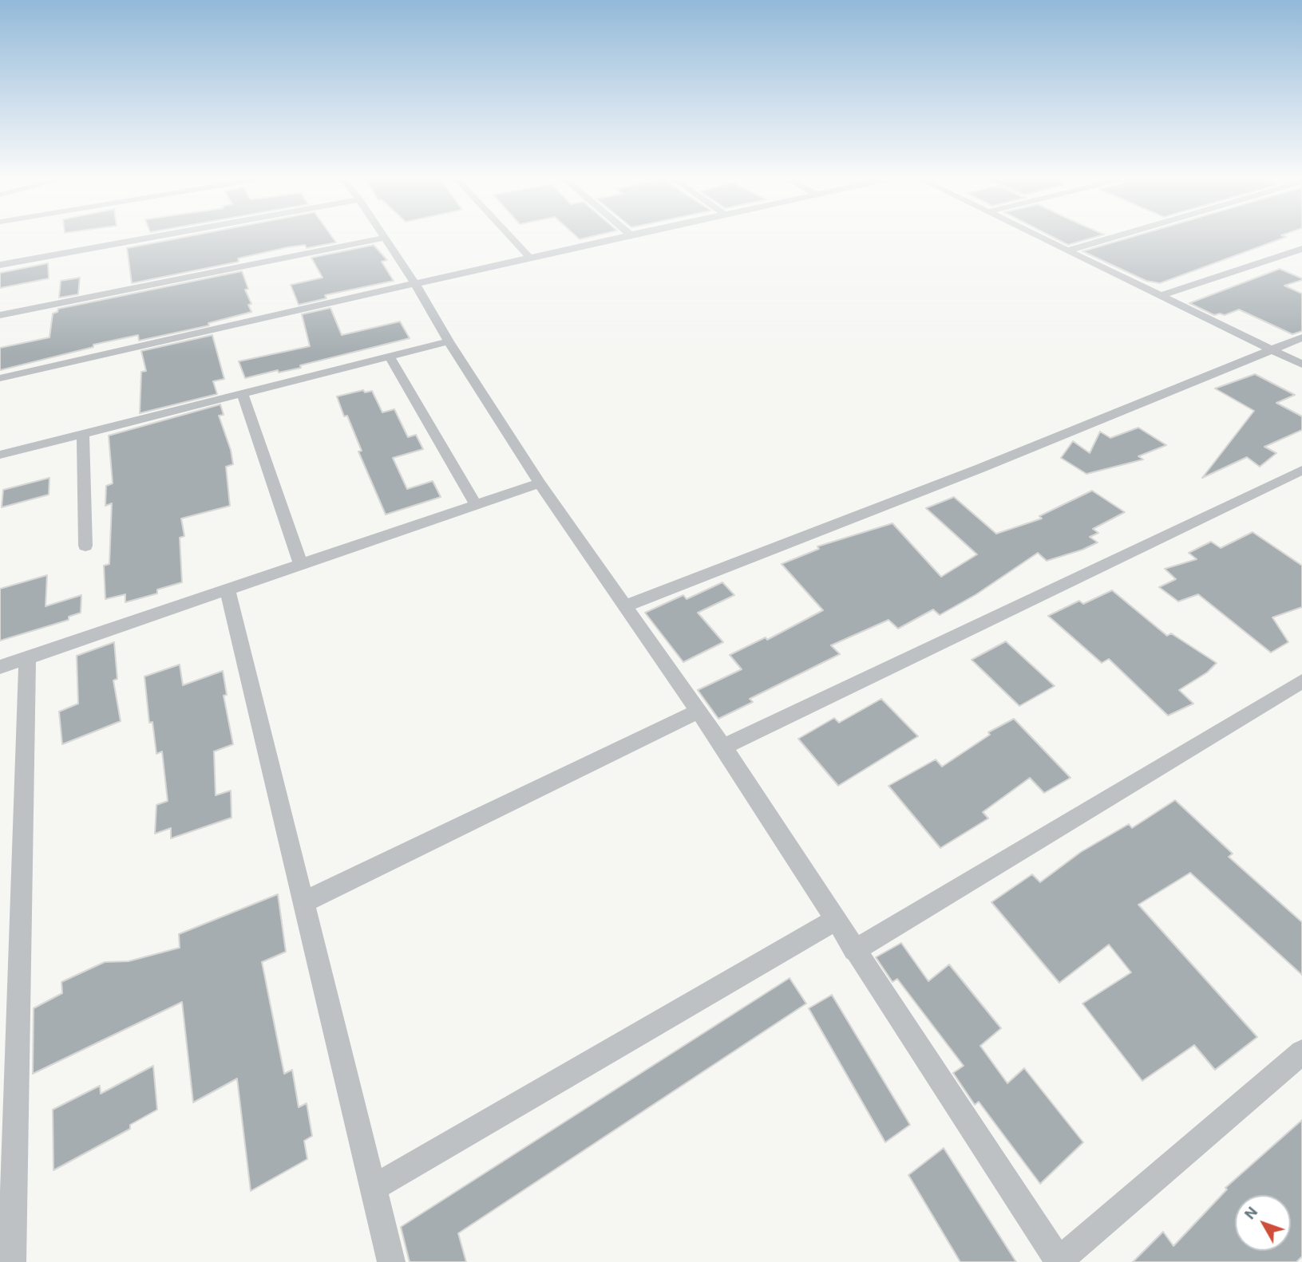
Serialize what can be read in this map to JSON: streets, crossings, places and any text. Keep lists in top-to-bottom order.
{
  "north": "top left"
}
